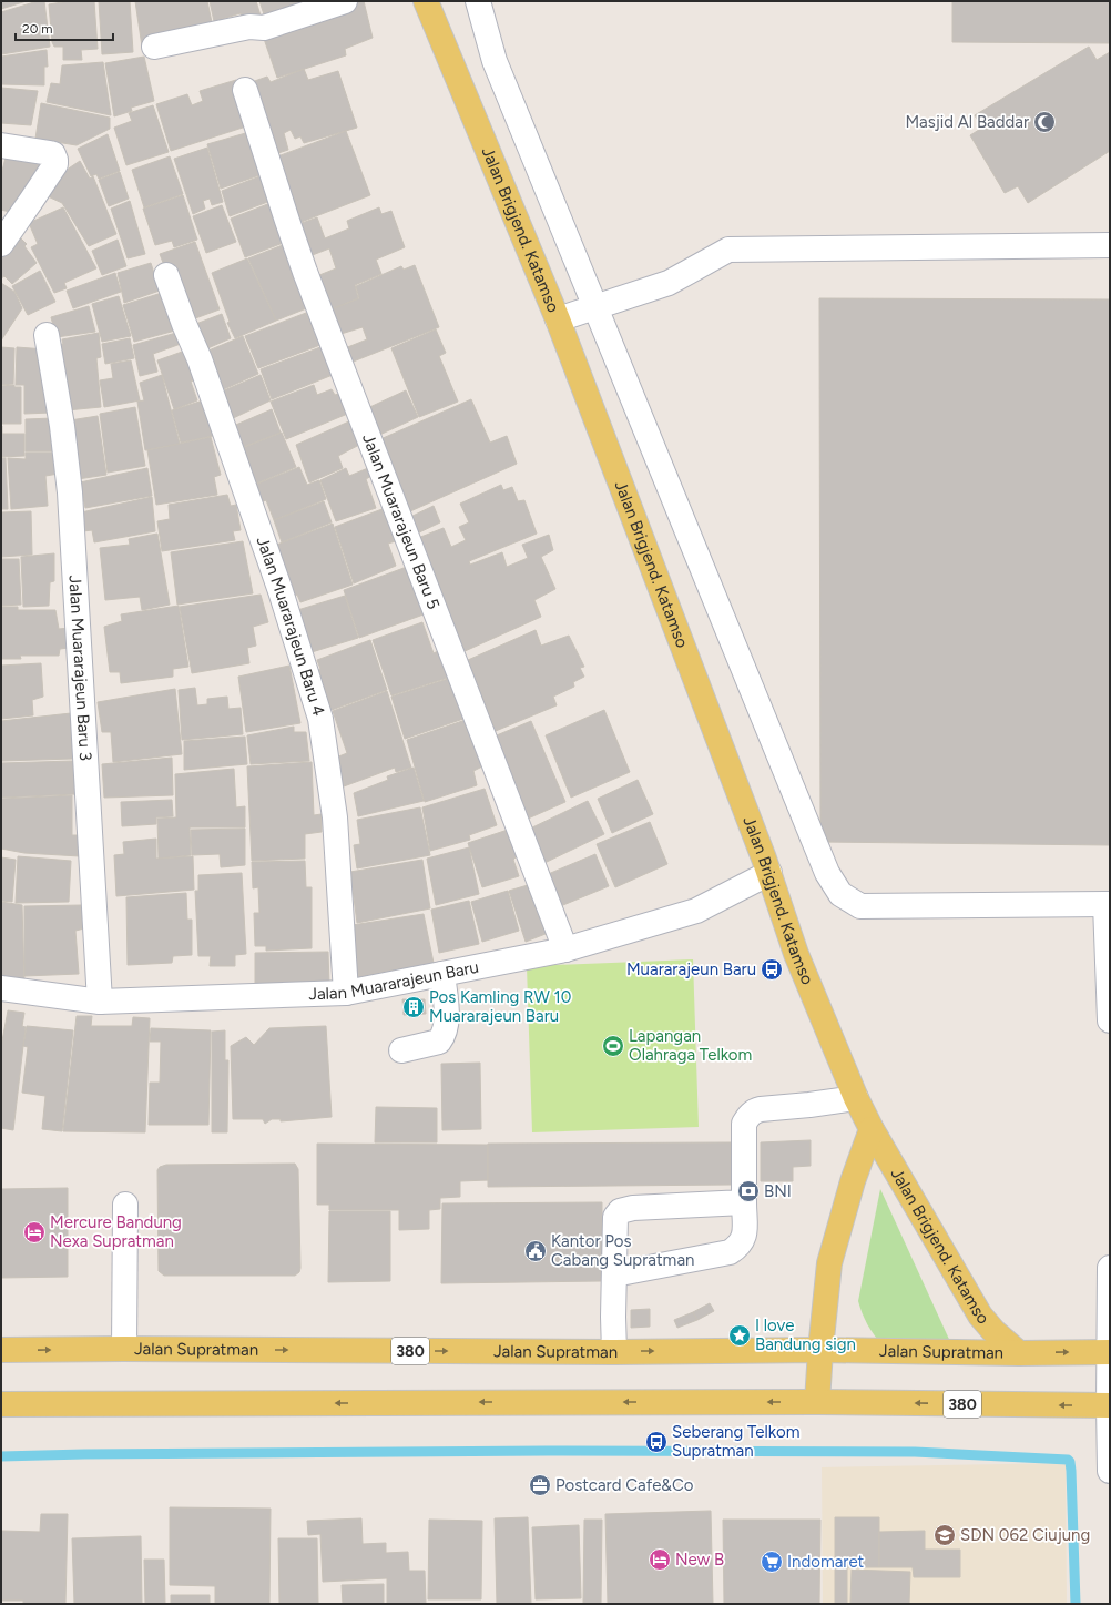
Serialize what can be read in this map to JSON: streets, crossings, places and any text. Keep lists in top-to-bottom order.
{
  "streets": {
    "main road": ["Jalan Brigjend. Katamso", "Jalan Supratman", "380"],
    "street": [
      "Jalan Muararajeun Baru 5",
      "Jalan Muararajeun Baru 4",
      "Jalan Muararajeun Baru 3",
      "Jalan Muararajeun Baru"
    ]
  },
  "crossings": [
    ["Jalan Brigjend. Katamso", "Jalan Muararajeun Baru"],
    ["Jalan Brigjend. Katamso", "Jalan Supratman"],
    ["Jalan Muararajeun Baru 5", "Jalan Muararajeun Baru"],
    ["Jalan Muararajeun Baru 4", "Jalan Muararajeun Baru"],
    ["Jalan Muararajeun Baru 3", "Jalan Muararajeun Baru"]
  ],
  "places": {
    "mosque": ["Masjid Al Baddar"],
    "bus stop": ["Muararajeun Baru", "Seberang Telkom Supratman"],
    "building": ["Pos Kamling RW 10 Muararajeun Baru"],
    "sports": ["Lapangan Olahraga Telkom"],
    "bank": ["BNI"],
    "hotel": ["Mercure Bandung Nexa Supratman", "New B"],
    "public building": ["Kantor Pos Cabang Supratman"],
    "place": ["I love Bandung sign"],
    "office": ["Postcard Cafe&Co"],
    "school or university": ["SDN 062 Ciujung"],
    "supermarket": ["Indomaret"]
  },
  "scale_bar": "20 m"
}
